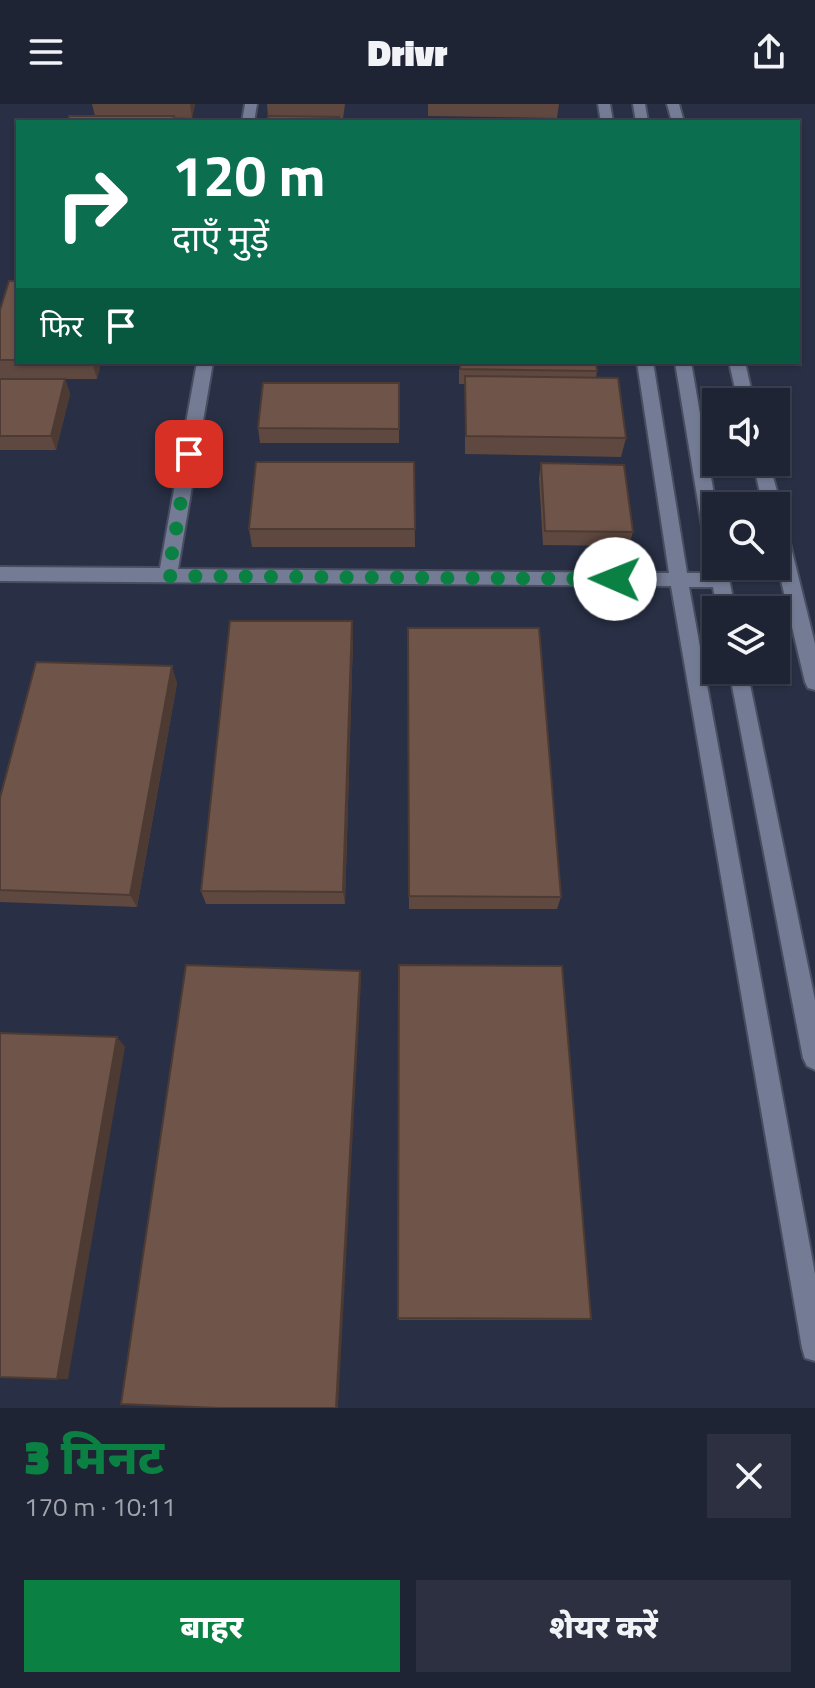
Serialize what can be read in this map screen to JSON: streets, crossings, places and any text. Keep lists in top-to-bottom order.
{
  "page": {
    "header": "Drivr",
    "turn": ["120 m", "दाएँ मुड़ें"],
    "then": "फिर",
    "heading": ["3 मिनट", "170 m · 10:11"],
    "buttons": ["बाहर", "शेयर करें"]
  }
}
